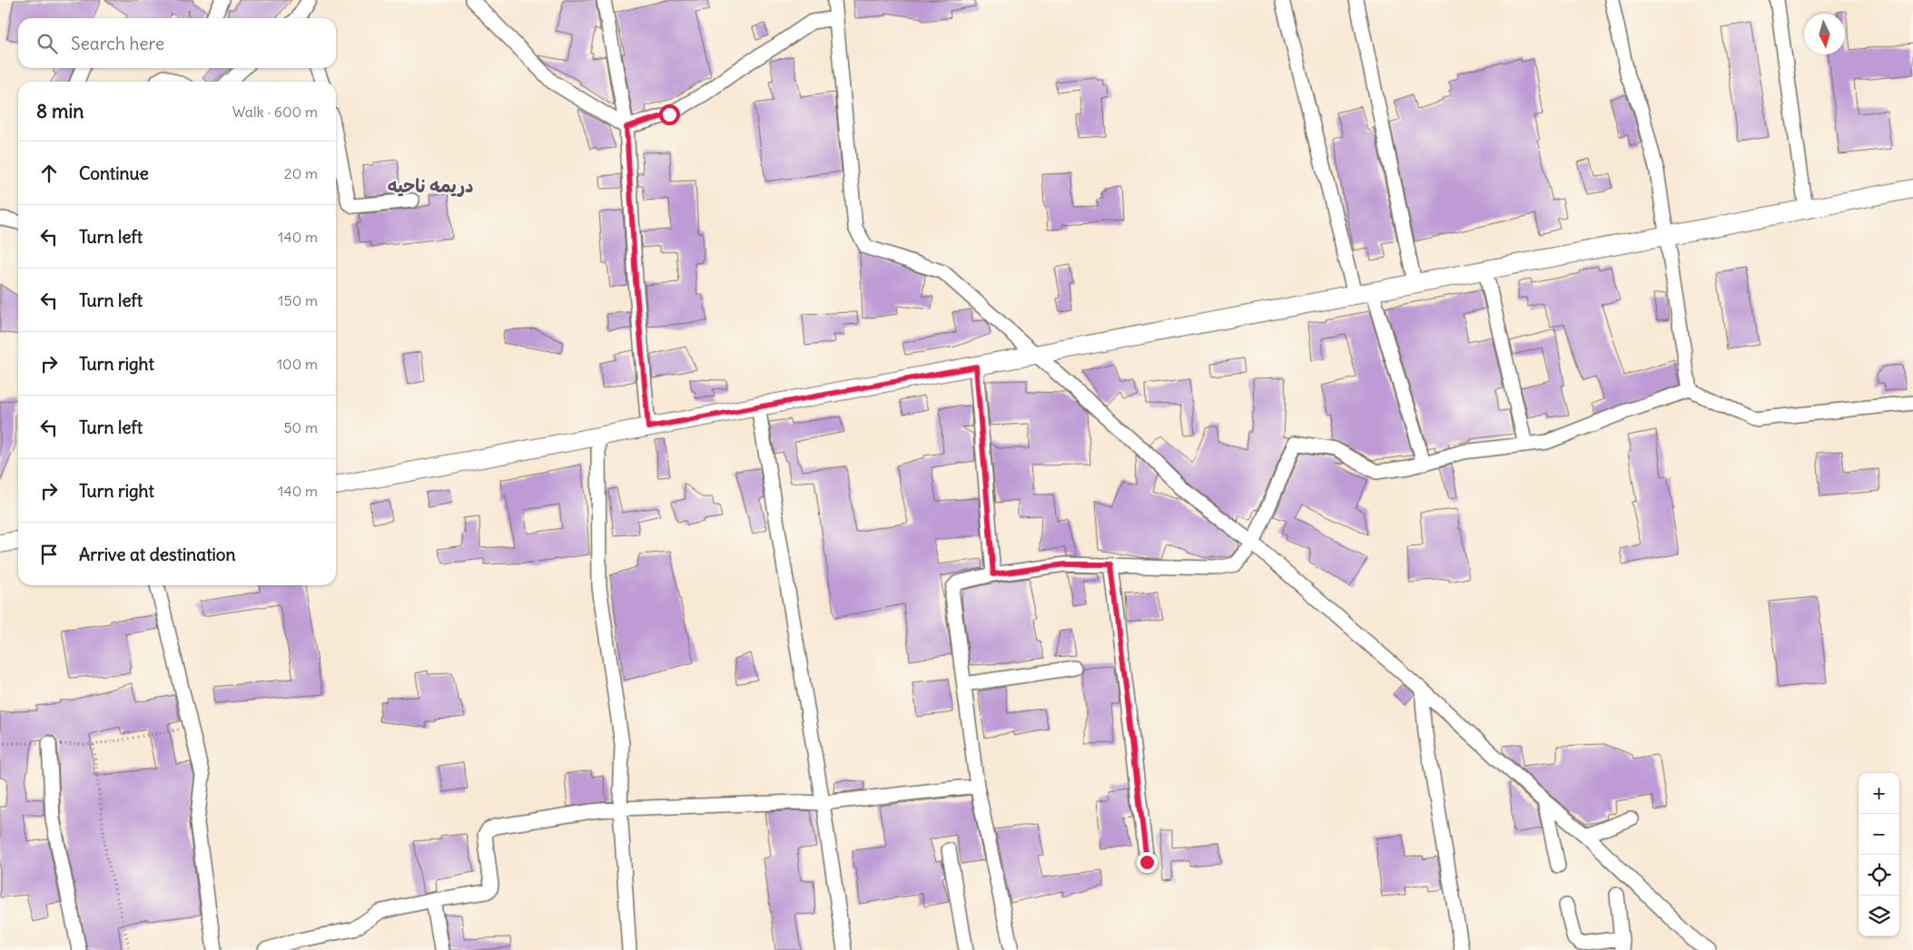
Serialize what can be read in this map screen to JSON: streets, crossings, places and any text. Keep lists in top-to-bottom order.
{
  "districts": ["دریمه ناحیه"],
  "north": "bottom",
  "page": {
    "search": "Search here",
    "heading": ["8 min", "Walk · 600 m"],
    "list": [
      ["Continue", "20 m"],
      ["Turn left", "140 m"],
      ["Turn left", "150 m"],
      ["Turn right", "100 m"],
      ["Turn left", "50 m"],
      ["Turn right", "140 m"],
      "Arrive at destination"
    ],
    "map_buttons": ["+", "−"]
  }
}
